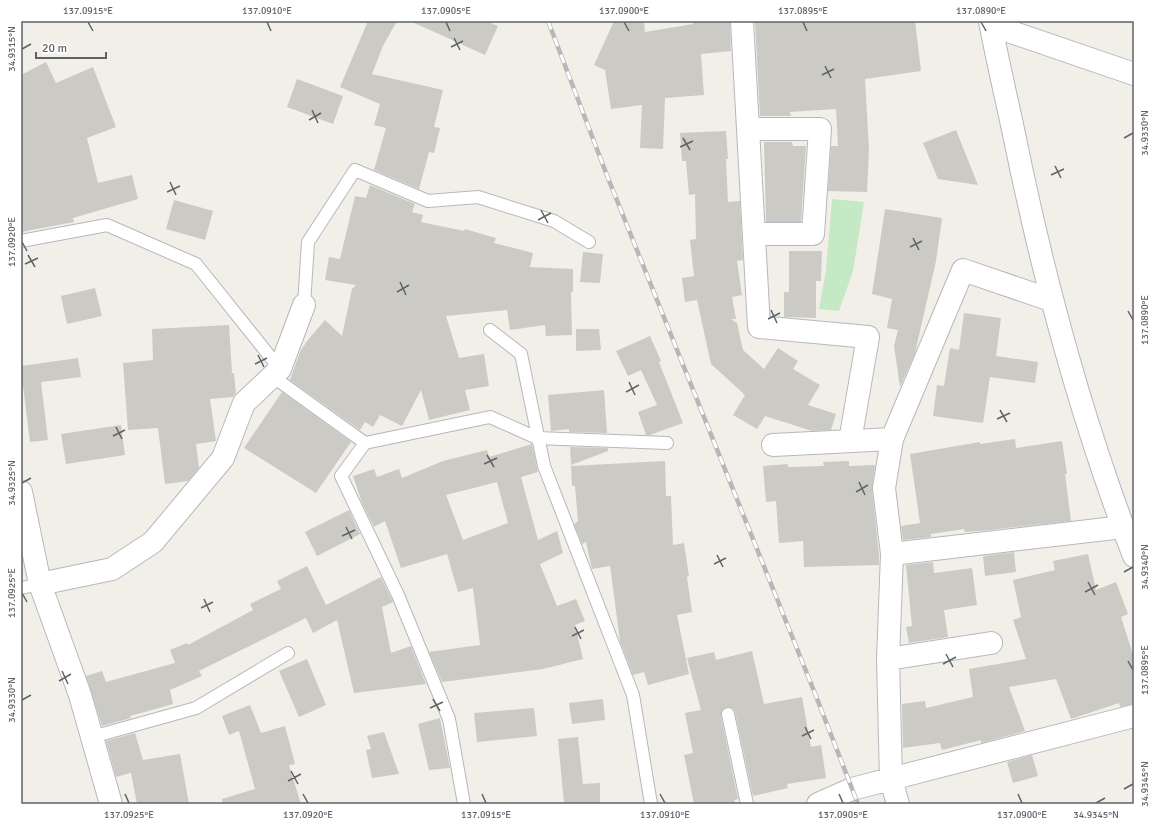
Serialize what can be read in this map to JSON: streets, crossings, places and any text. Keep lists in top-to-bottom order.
{
  "scale_bar": "20 m",
  "coordinates": [
    "137.0915°E",
    "137.0910°E",
    "137.0905°E",
    "137.0900°E",
    "137.0895°E",
    "137.0890°E",
    "34.9315°N",
    "34.9330°N",
    "137.0920°E",
    "34.9325°N",
    "34.9340°N",
    "137.0925°E",
    "34.9345°N"
  ]
}
